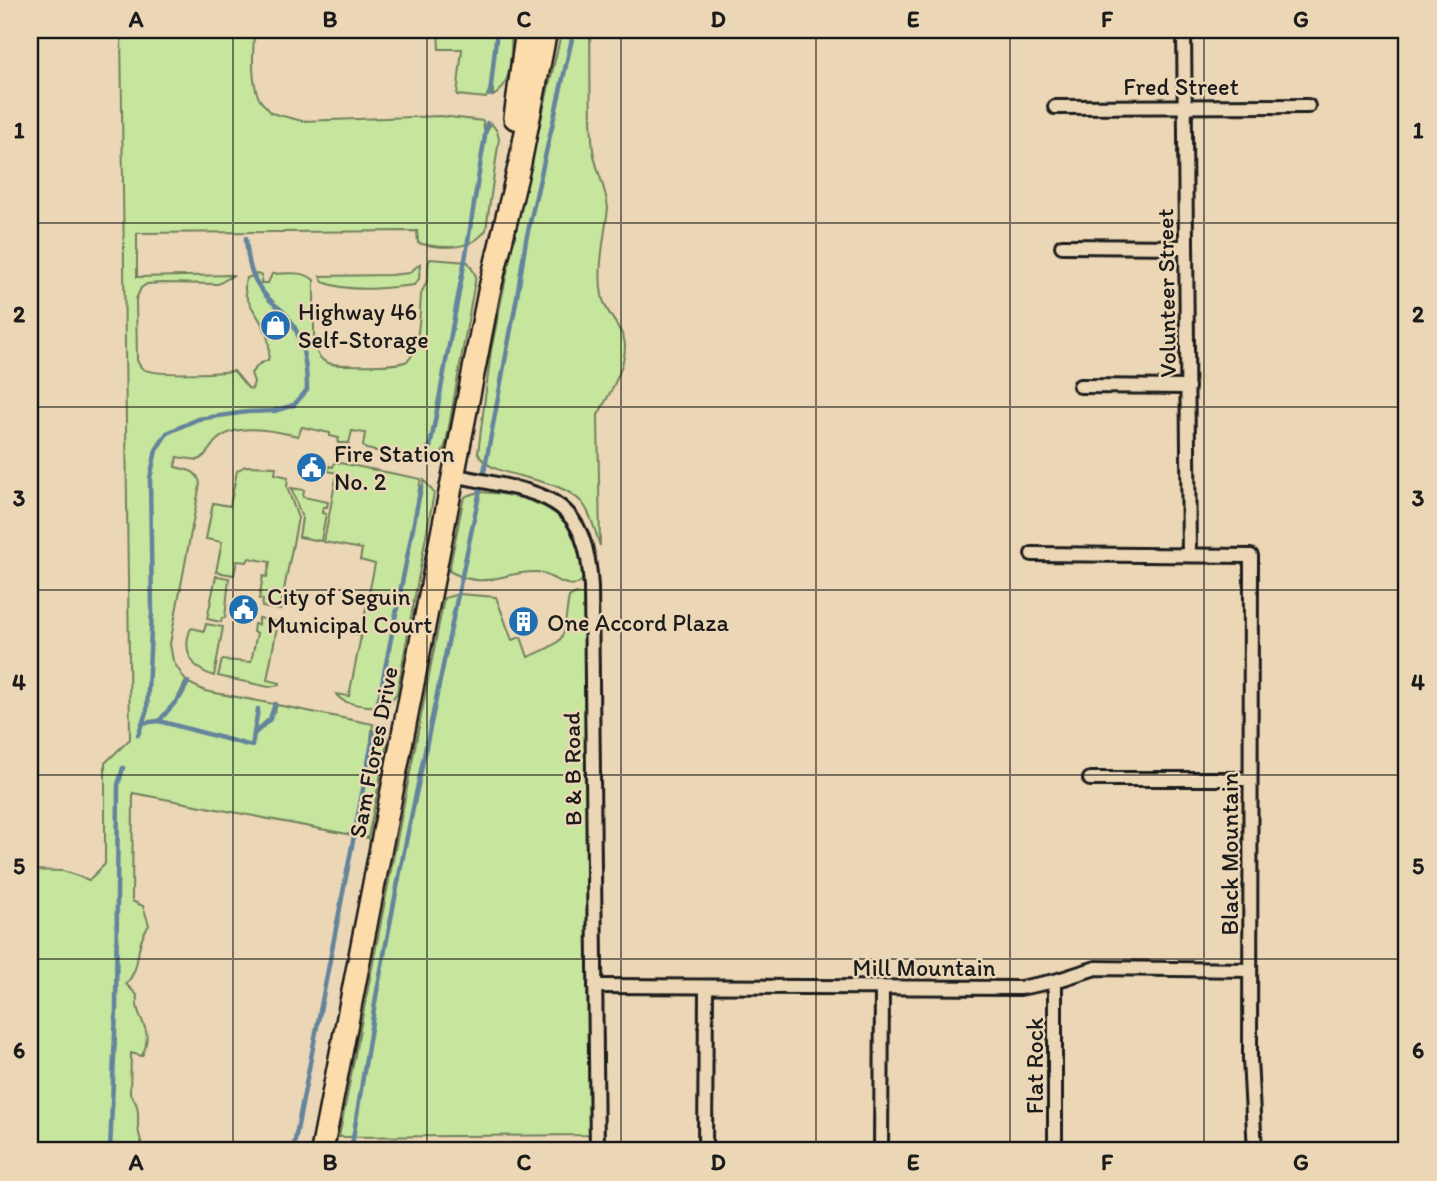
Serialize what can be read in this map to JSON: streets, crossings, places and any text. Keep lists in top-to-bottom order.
{
  "streets": {
    "main road": ["Sam Flores Drive"],
    "street": [
      "Fred Street",
      "Volunteer Street",
      "B & B Road",
      "Black Mountain",
      "Mill Mountain",
      "Flat Rock"
    ]
  },
  "crossings": [
    ["Fred Street", "Volunteer Street"],
    ["Volunteer Street", "Black Mountain"],
    ["Sam Flores Drive", "B & B Road"],
    ["B & B Road", "Mill Mountain"],
    ["Black Mountain", "Mill Mountain"],
    ["Mill Mountain", "Flat Rock"]
  ],
  "places": {
    "shop": ["Highway 46 Self-Storage"],
    "public building": ["Fire Station No. 2", "City of Seguin Municipal Court"],
    "building": ["One Accord Plaza"]
  },
  "grid": {
    "columns": [
      "A",
      "B",
      "C",
      "D",
      "E",
      "F",
      "G"
    ],
    "rows": [
      "1",
      "2",
      "3",
      "4",
      "5",
      "6"
    ]
  }
}
